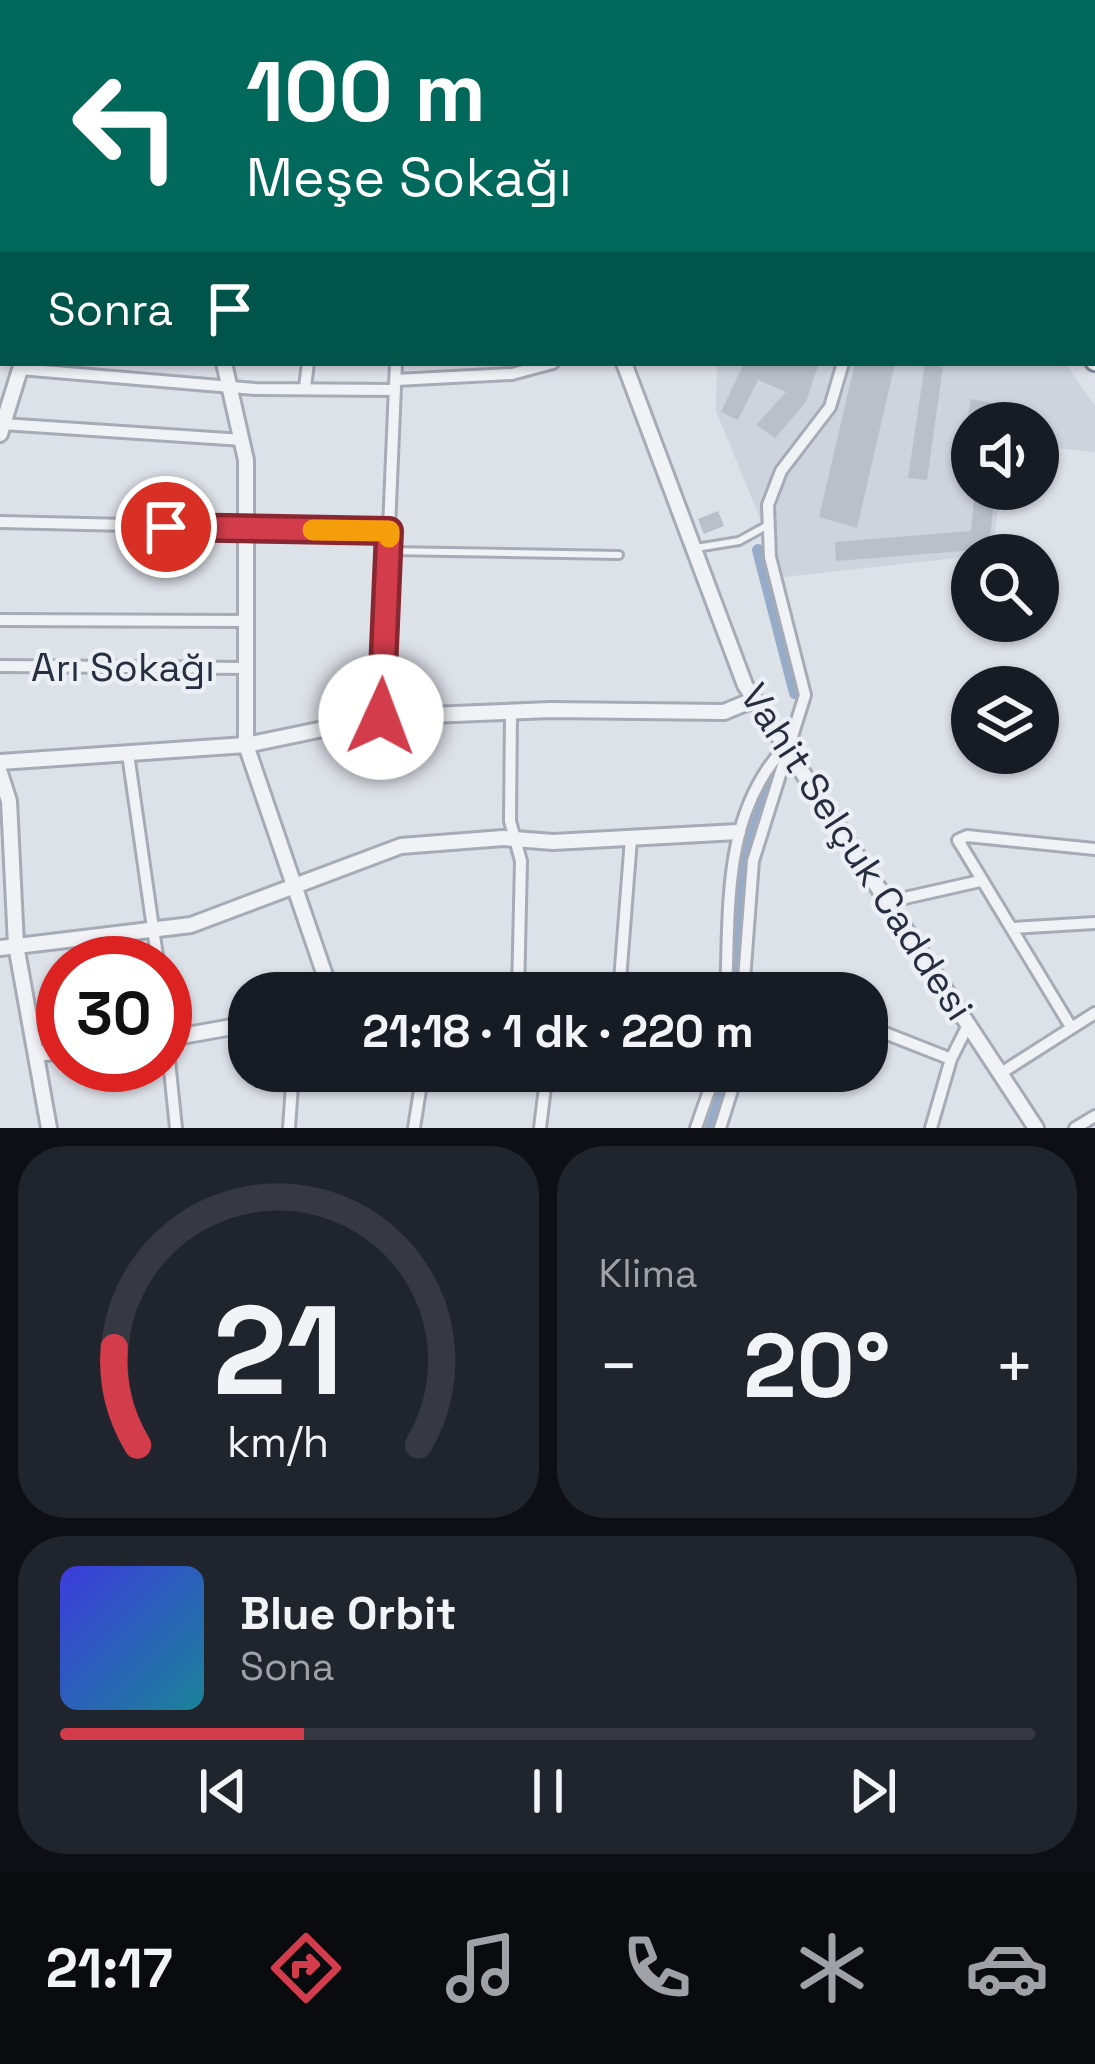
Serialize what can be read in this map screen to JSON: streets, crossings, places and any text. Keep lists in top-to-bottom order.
{
  "streets": {
    "street": ["Arı Sokağı", "Vahit Selçuk Caddesi"]
  },
  "page": {
    "turn": ["100 m", "Meşe Sokağı"],
    "then": "Sonra",
    "limit": "30",
    "trip": "21:18 · 1 dk · 220 m",
    "tile": "Klima",
    "heat": ["−", "20°", "+"],
    "song": ["Blue Orbit", "Sona"],
    "tabs": "21:17",
    "gauge": ["21", "km/h"]
  }
}
